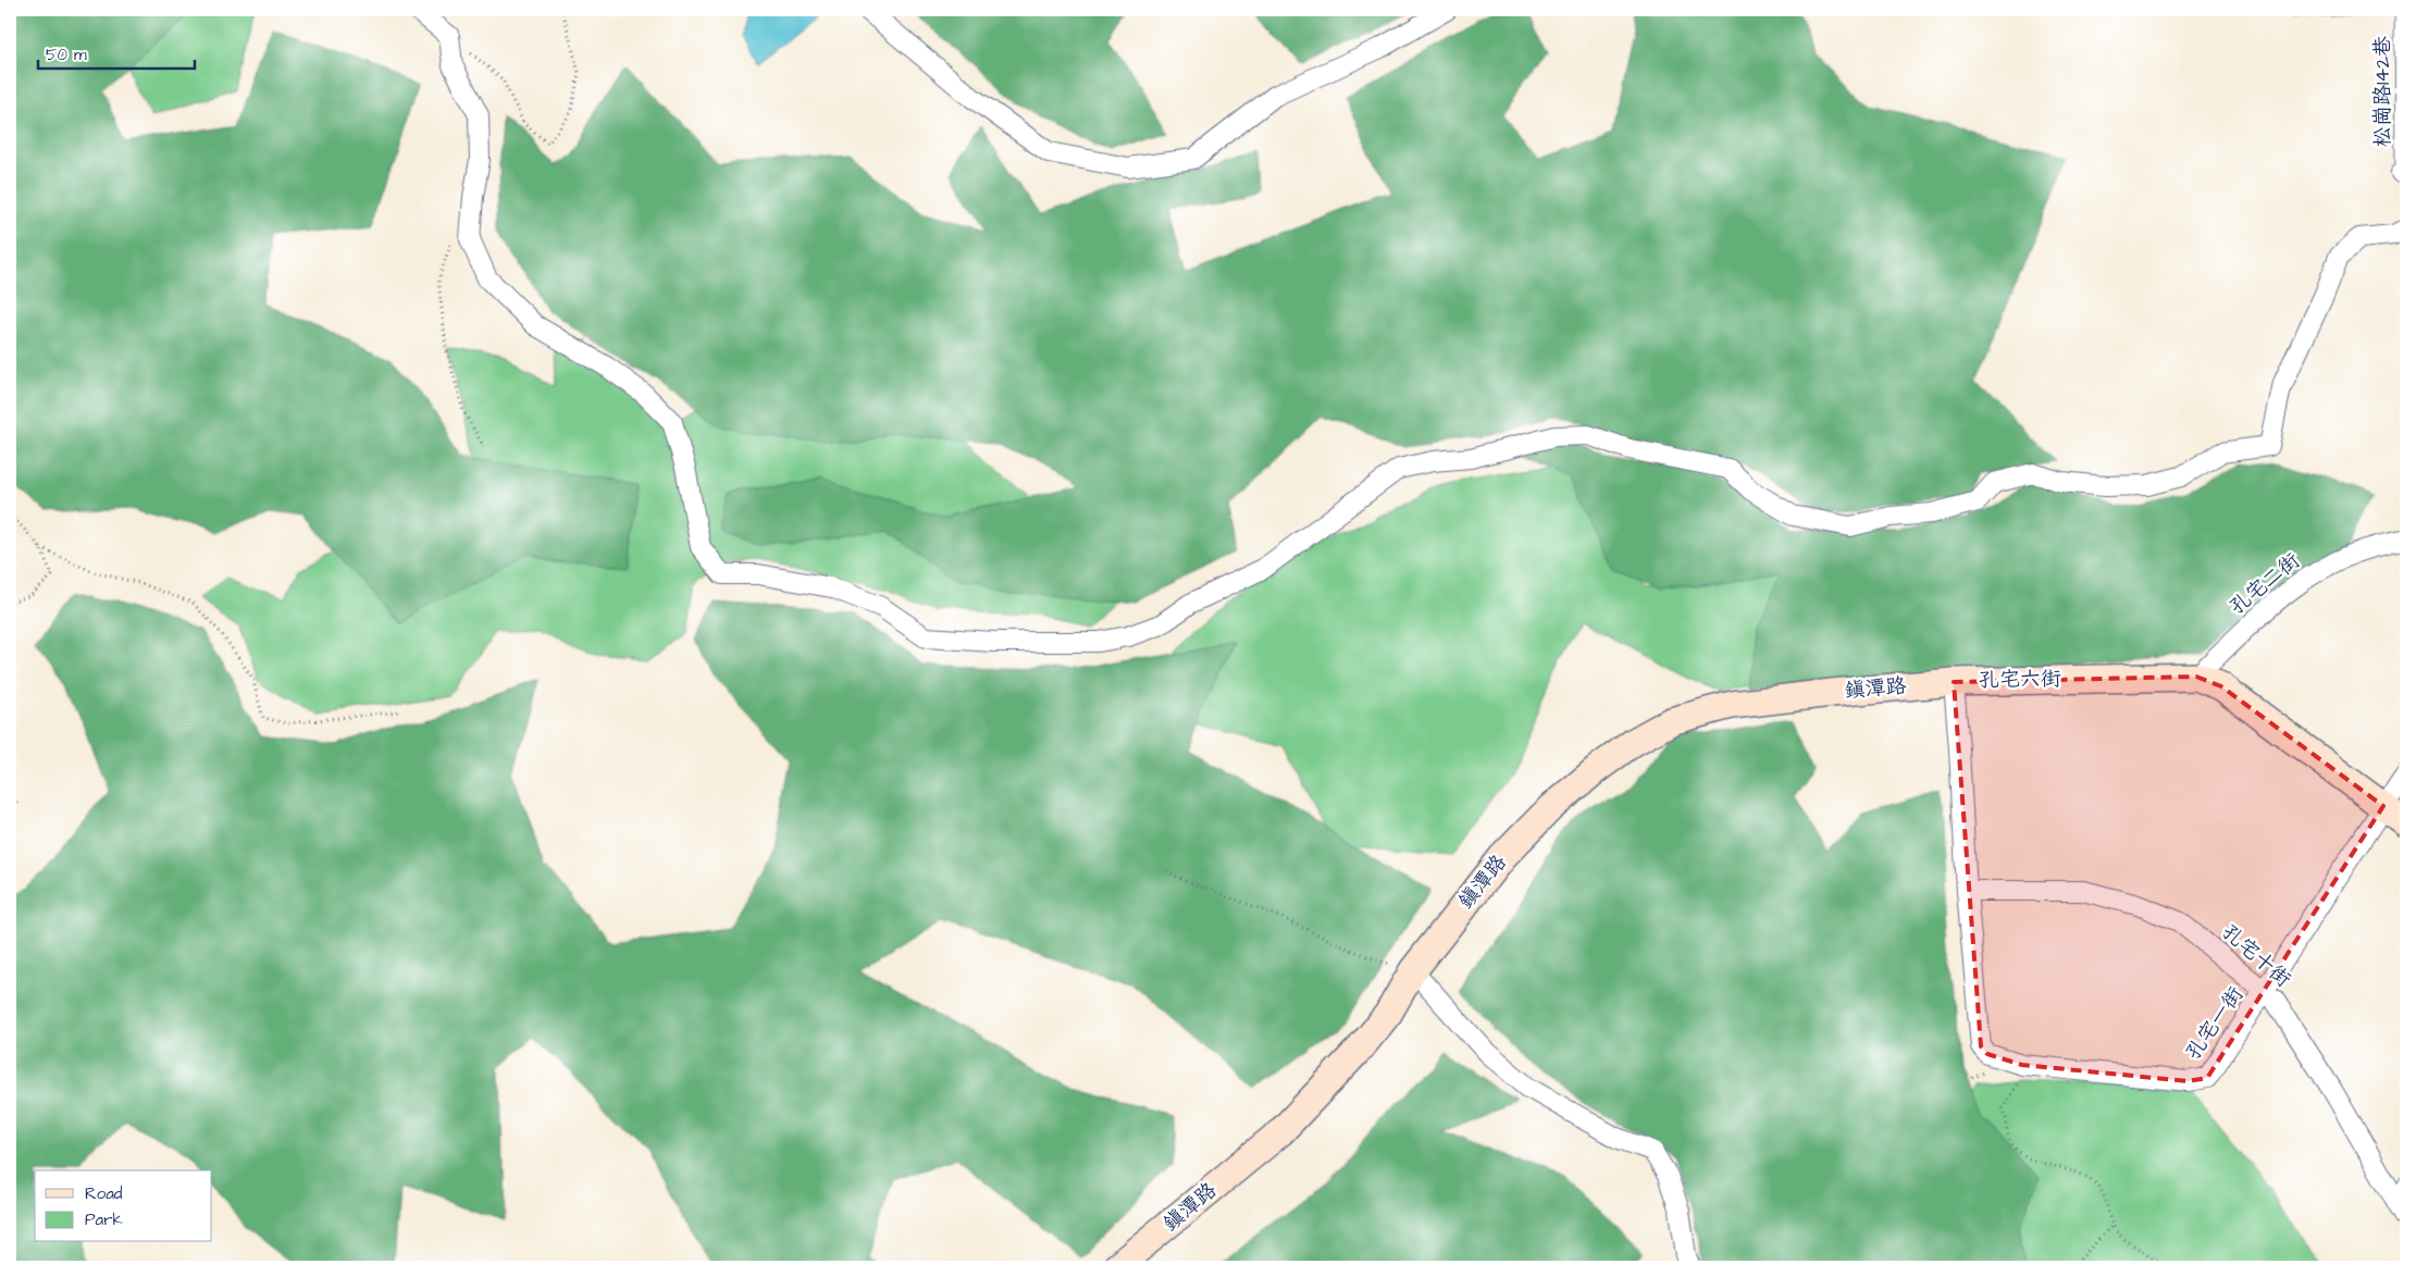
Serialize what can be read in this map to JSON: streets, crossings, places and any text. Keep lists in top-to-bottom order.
{
  "streets": {
    "street": [
      "孔宅二街",
      "孔宅六街",
      "鎮潭路",
      "孔宅十街",
      "孔宅一街"
    ],
    "lane": ["松崗路142巷"]
  },
  "crossings": [
    ["孔宅二街", "孔宅六街"],
    ["孔宅六街", "鎮潭路"],
    ["孔宅六街", "孔宅十街"],
    ["孔宅六街", "孔宅一街"],
    ["孔宅十街", "孔宅一街"]
  ],
  "legend": ["Road", "Park"],
  "scale_bar": "50 m"
}
